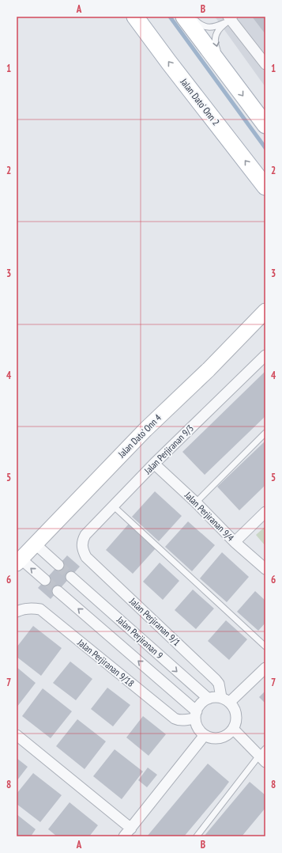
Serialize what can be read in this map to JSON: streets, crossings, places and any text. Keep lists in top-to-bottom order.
{
  "streets": {
    "main road": ["Jalan Dato' Onn 2", "Jalan Dato' Onn 4"],
    "street": [
      "Jalan Perjiranan 9/3",
      "Jalan Perjiranan 9/4",
      "Jalan Perjiranan 9/1",
      "Jalan Perjiranan 9",
      "Jalan Perjiranan 9/18"
    ]
  },
  "crossings": [
    ["Jalan Perjiranan 9/3", "Jalan Perjiranan 9/4"],
    ["Jalan Perjiranan 9/3", "Jalan Perjiranan 9/1"],
    ["Jalan Perjiranan 9/1", "Jalan Perjiranan 9"],
    ["Jalan Perjiranan 9/1", "Jalan Perjiranan 9/18"],
    ["Jalan Perjiranan 9", "Jalan Perjiranan 9/18"]
  ],
  "grid": {
    "columns": ["A", "B"],
    "rows": [
      "1",
      "2",
      "3",
      "4",
      "5",
      "6",
      "7",
      "8"
    ]
  }
}
